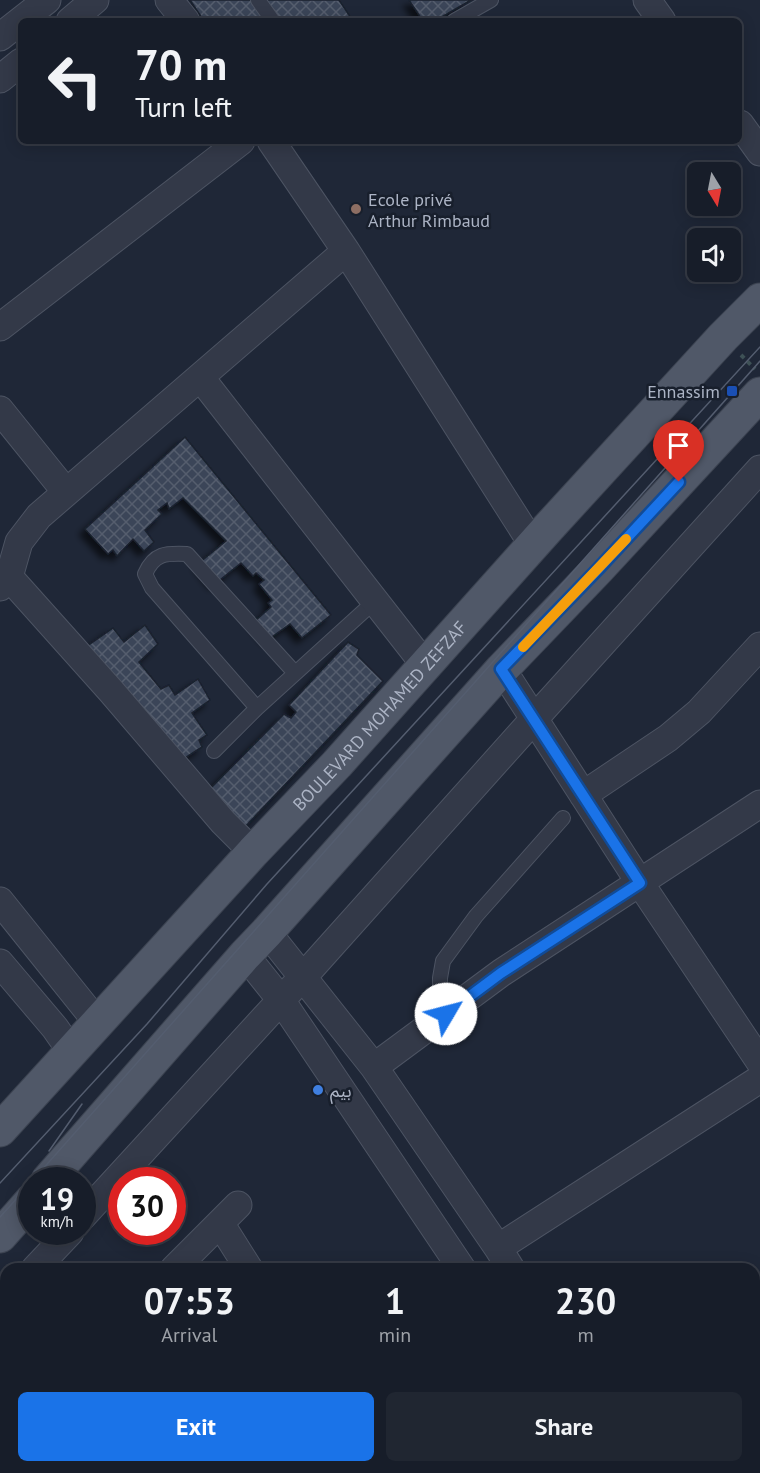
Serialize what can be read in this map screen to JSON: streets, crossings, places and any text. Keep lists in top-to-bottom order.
{
  "streets": {
    "main road": ["BOULEVARD MOHAMED ZEFZAF"]
  },
  "places": {
    "other": ["Ecole privé Arthur Rimbaud", "بيم"],
    "transit": ["Ennassim"]
  },
  "north": "bottom",
  "page": {
    "turn": ["70 m", "Turn left"],
    "speed": "19 km/h",
    "limit": "30",
    "eta": [
      "07:53",
      "Arrival",
      "1",
      "min",
      "230",
      "m"
    ],
    "buttons": ["Exit", "Share"]
  }
}
